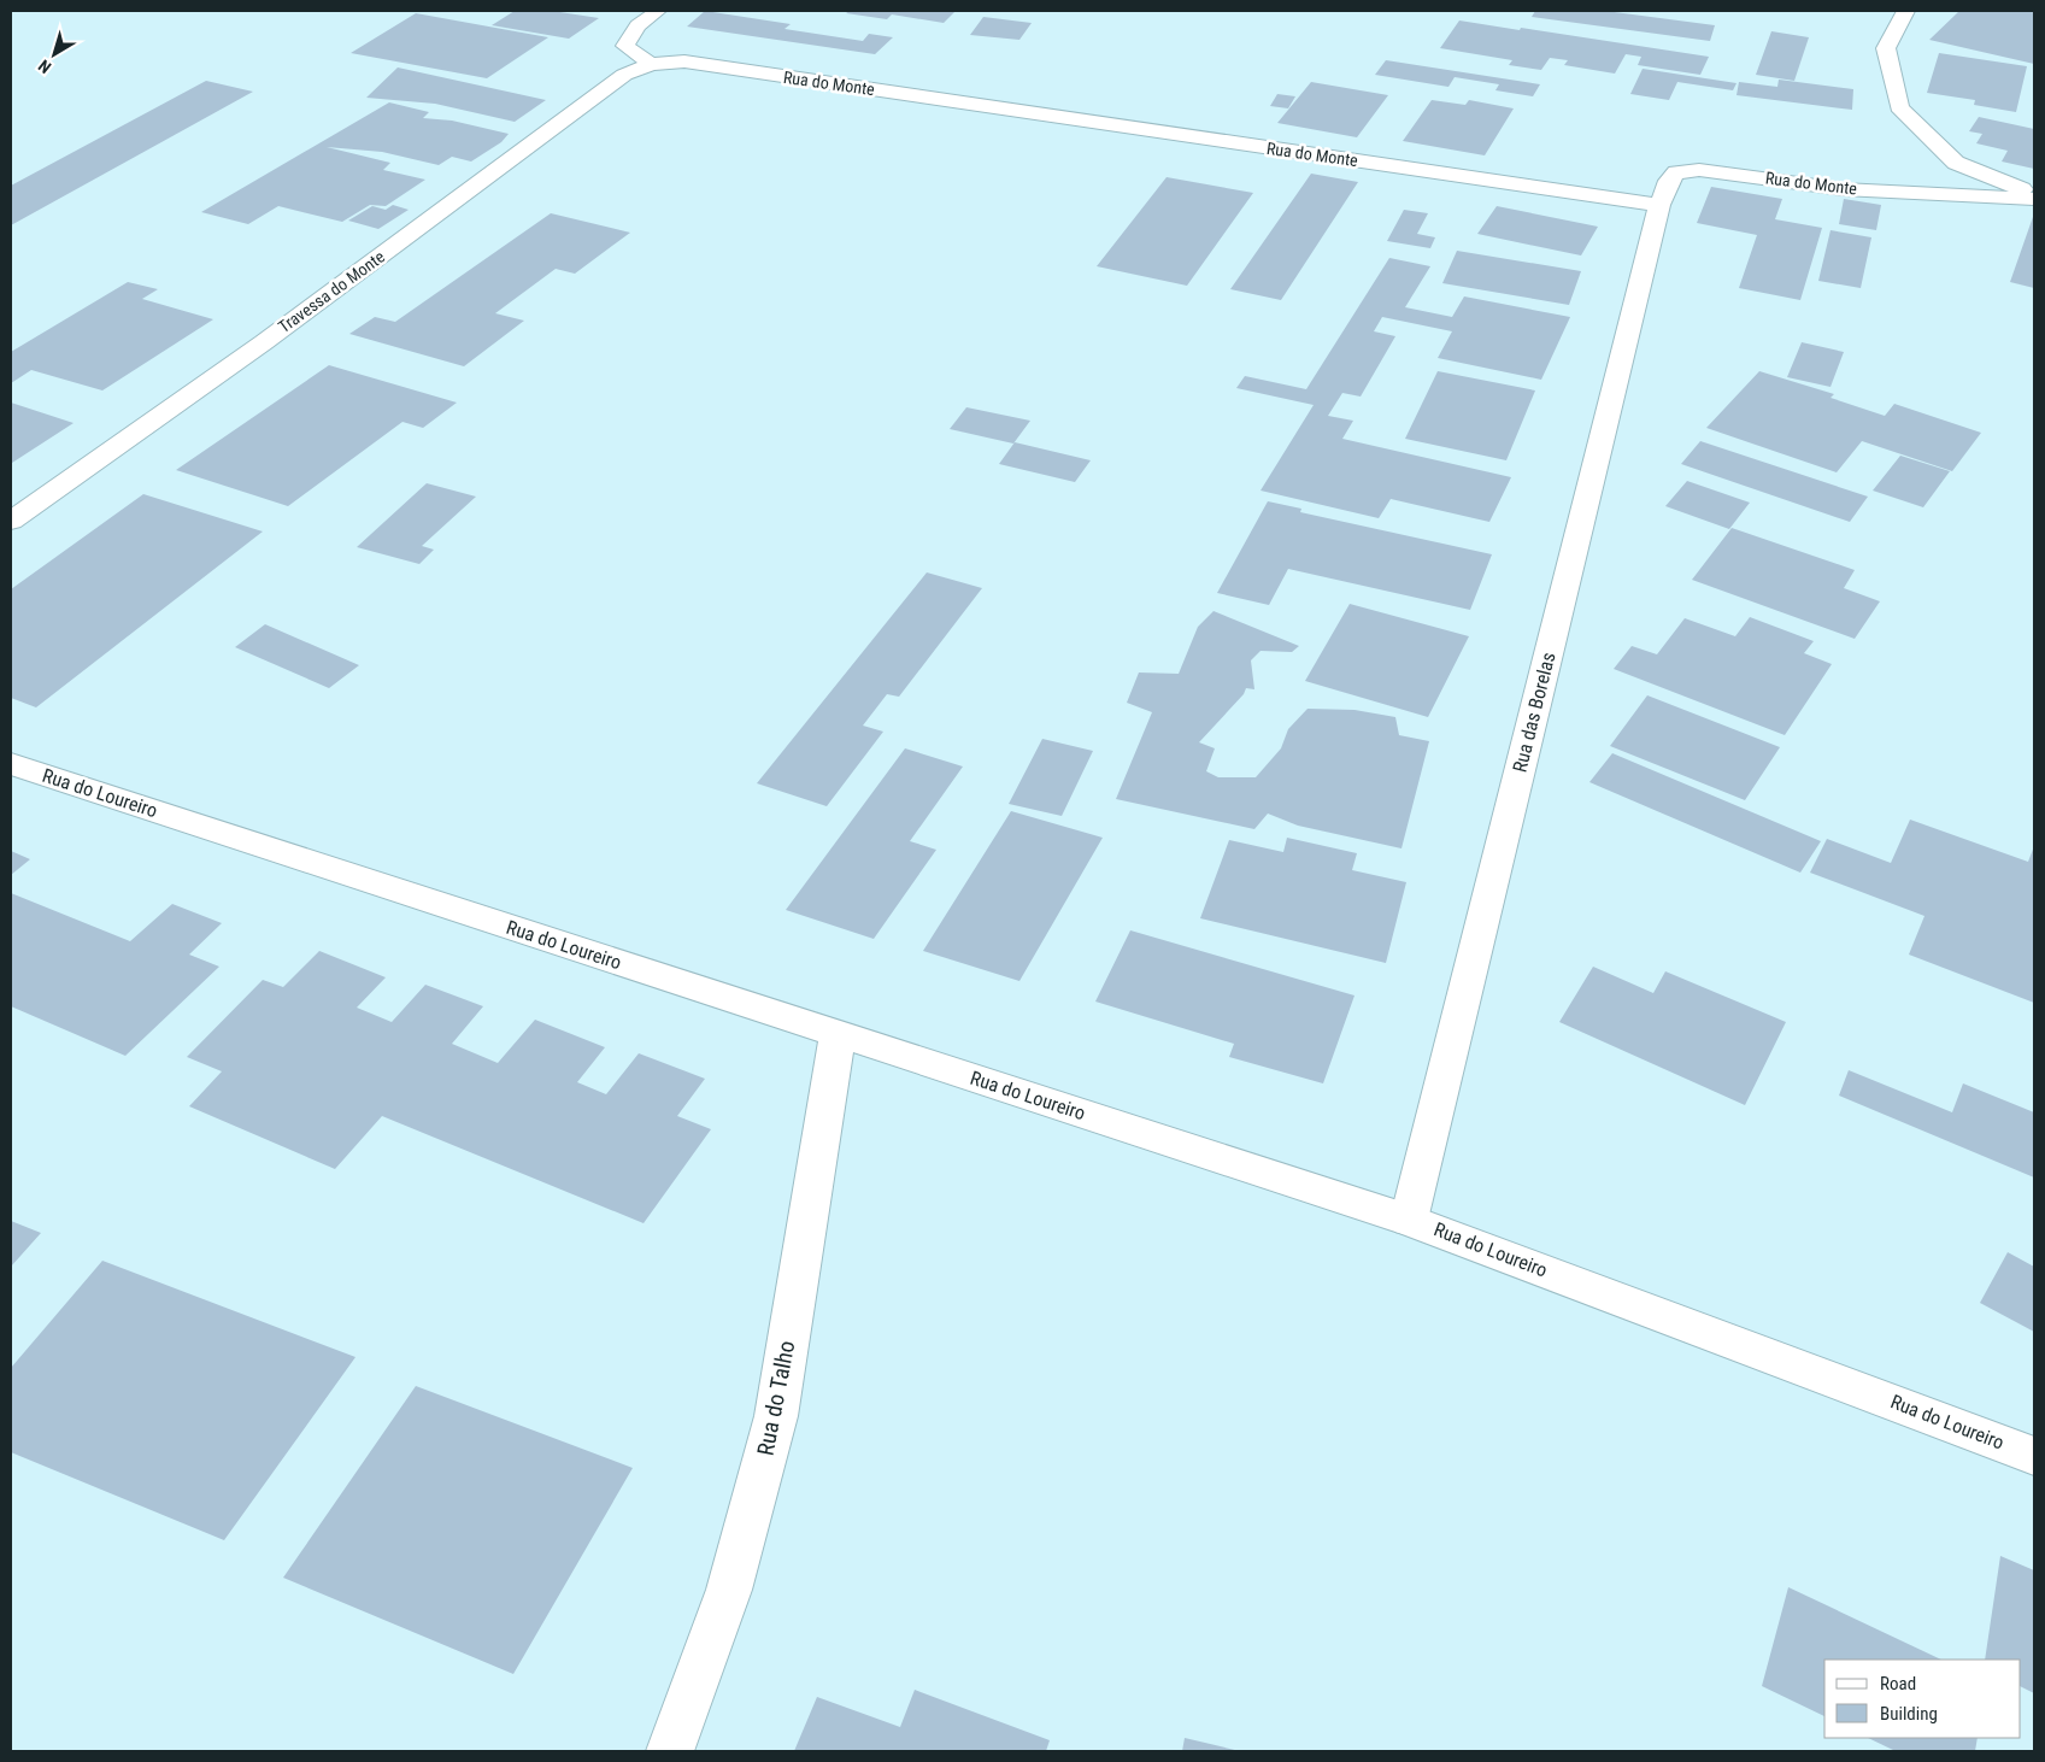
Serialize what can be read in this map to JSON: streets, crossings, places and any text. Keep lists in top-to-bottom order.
{
  "streets": {
    "street": [
      "Rua do Monte",
      "Travessa do Monte",
      "Rua das Borelas",
      "Rua do Loureiro",
      "Rua do Talho"
    ]
  },
  "crossings": [
    ["Rua do Monte", "Travessa do Monte"],
    ["Rua do Monte", "Rua das Borelas"],
    ["Rua das Borelas", "Rua do Loureiro"],
    ["Rua do Loureiro", "Rua do Talho"]
  ],
  "legend": ["Road", "Building"],
  "north": "bottom left"
}
